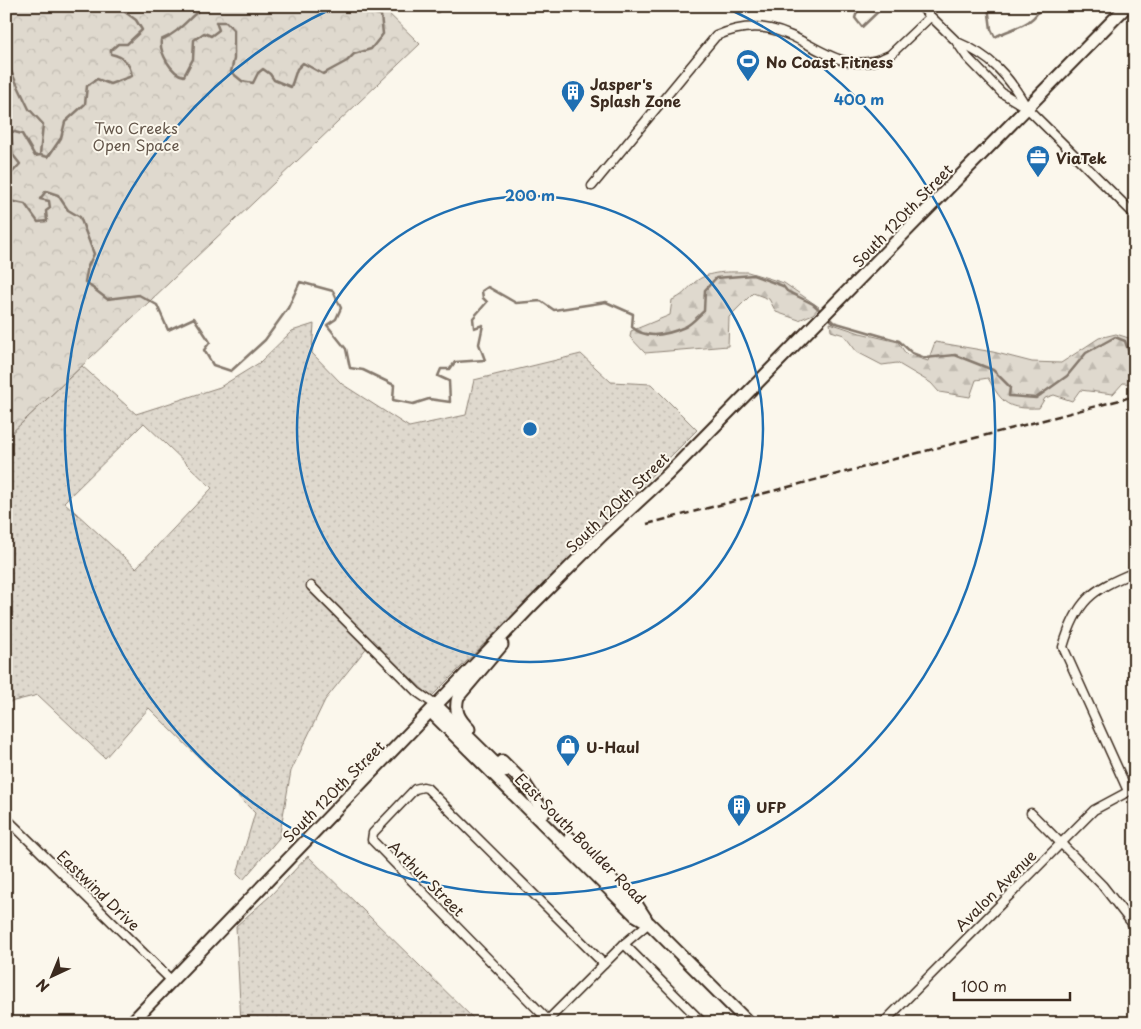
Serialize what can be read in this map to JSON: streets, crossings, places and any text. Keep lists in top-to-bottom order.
{
  "streets": {
    "main road": ["South 120th Street", "East South Boulder Road"],
    "street": ["Arthur Street", "Eastwind Drive", "Avalon Avenue"]
  },
  "crossings": [
    ["South 120th Street", "East South Boulder Road"],
    ["South 120th Street", "Eastwind Drive"]
  ],
  "parks": ["Two Creeks Open Space"],
  "places": {
    "sports": ["No Coast Fitness"],
    "building": ["Jasper's Splash Zone", "UFP"],
    "office": ["ViaTek"],
    "shop": ["U-Haul"]
  },
  "scale_bar": "100 m",
  "north": "bottom left",
  "rings": ["400 m", "200 m"]
}
